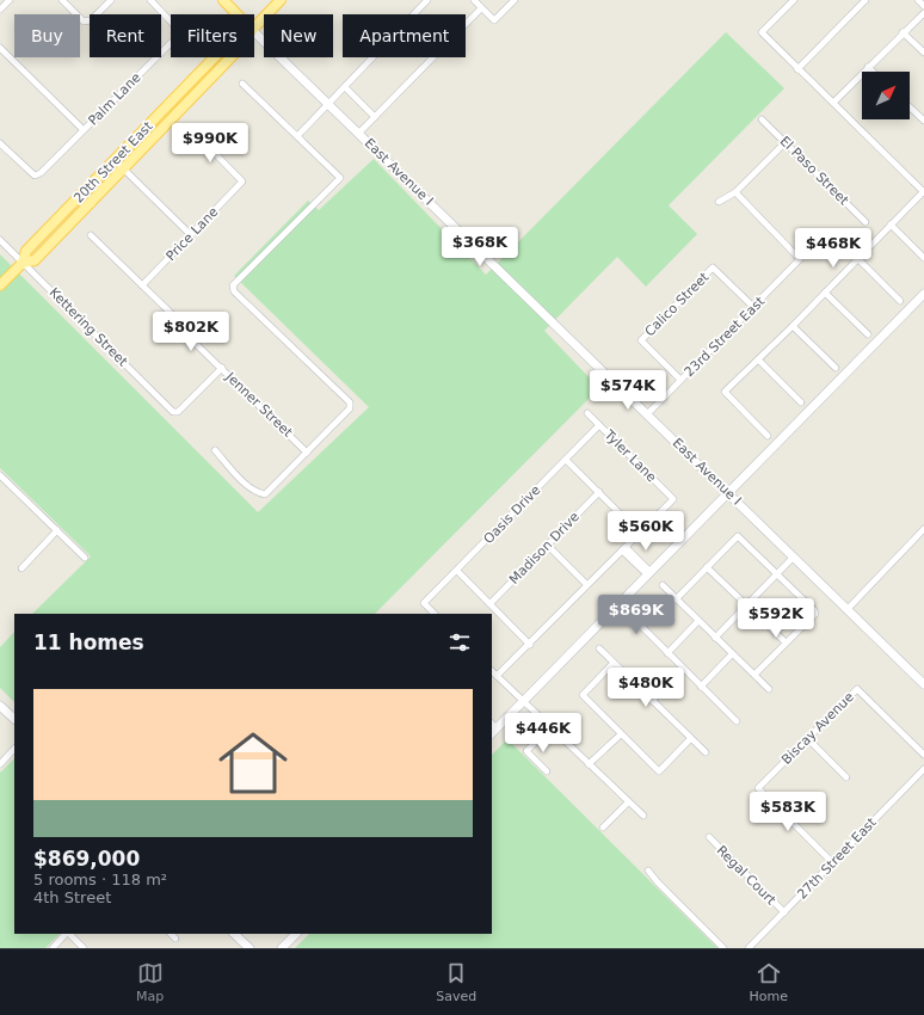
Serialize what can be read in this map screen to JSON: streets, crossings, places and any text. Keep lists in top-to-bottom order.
{
  "streets": {
    "main road": ["20th Street East", "East Avenue I"],
    "street": [
      "Palm Lane",
      "El Paso Street",
      "Price Lane",
      "Calico Street",
      "Kettering Street",
      "23rd Street East",
      "Jenner Street",
      "Tyler Lane",
      "Oasis Drive",
      "Madison Drive",
      "Biscay Avenue",
      "27th Street East",
      "Regal Court"
    ]
  },
  "crossings": [
    ["20th Street East", "Kettering Street"],
    ["East Avenue I", "23rd Street East"],
    ["Price Lane", "Jenner Street"],
    ["Calico Street", "23rd Street East"],
    ["Kettering Street", "Jenner Street"],
    ["Tyler Lane", "Oasis Drive"],
    ["Biscay Avenue", "27th Street East"],
    ["27th Street East", "Regal Court"]
  ],
  "north": "top right",
  "page": {
    "chip": [
      "Buy",
      "Rent",
      "Filters",
      "New",
      "Apartment"
    ],
    "price": [
      "$990K",
      "$368K",
      "$468K",
      "$802K",
      "$574K",
      "$560K",
      "$869K",
      "$592K",
      "$480K",
      "$446K",
      "$583K"
    ],
    "heading": "11 homes",
    "list": [
      {
        "name": "$869,000",
        "note": "5 rooms · 118 m² · 4th Street"
      }
    ],
    "tabs": ["Map", "Saved", "Home"]
  }
}
